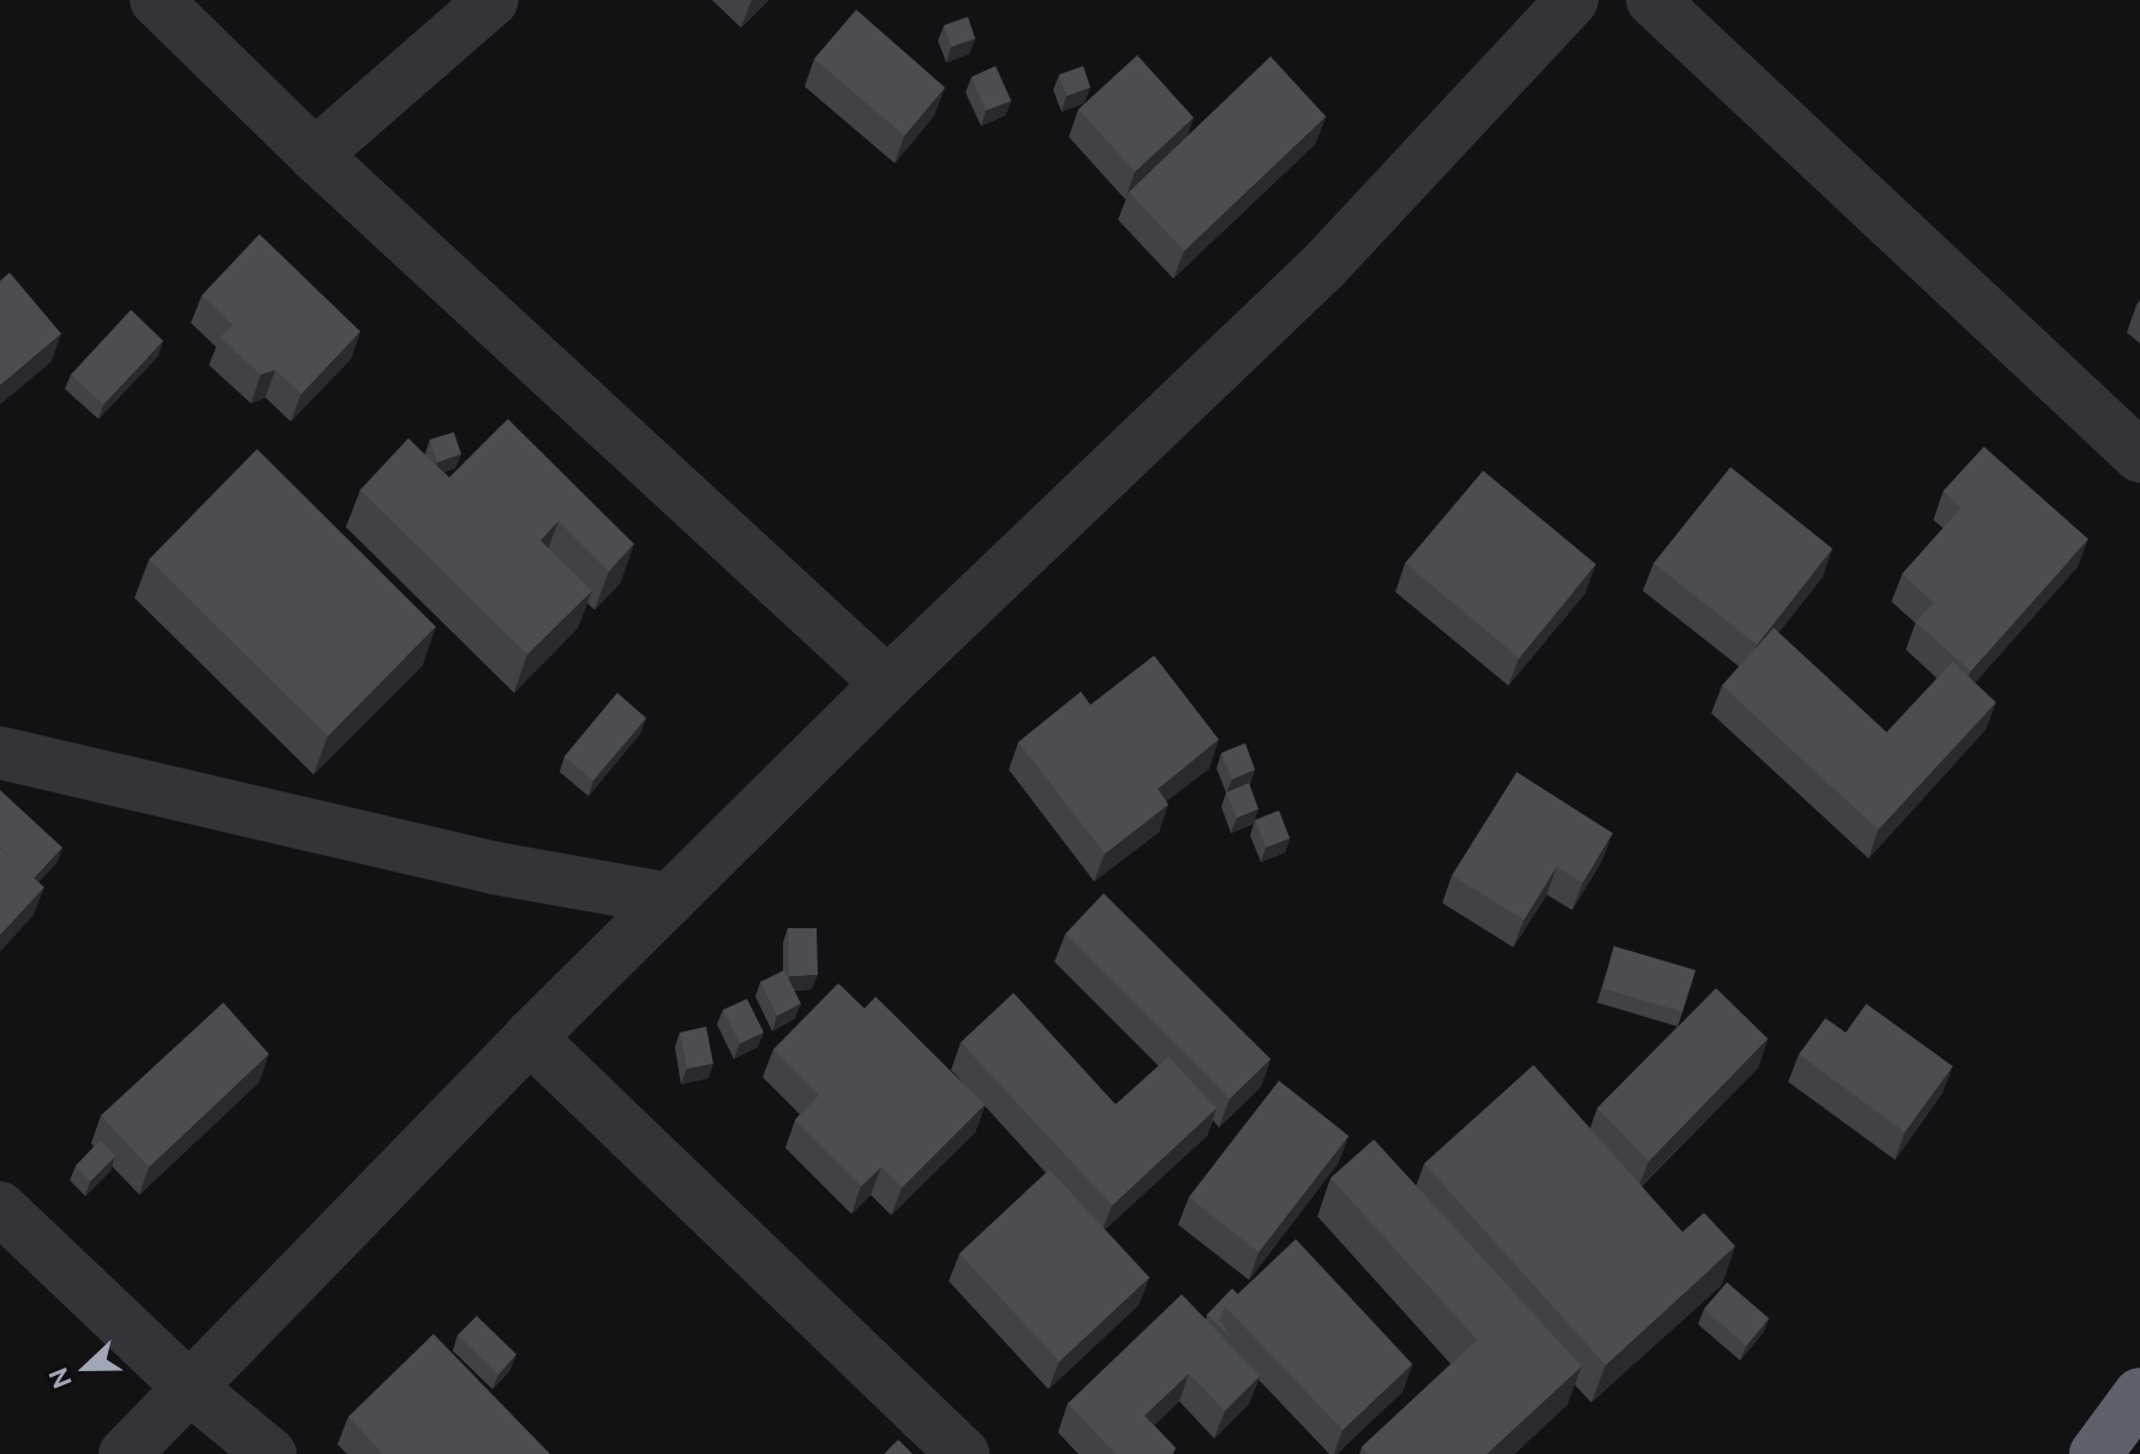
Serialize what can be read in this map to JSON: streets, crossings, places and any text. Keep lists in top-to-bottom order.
{
  "north": "left"
}
